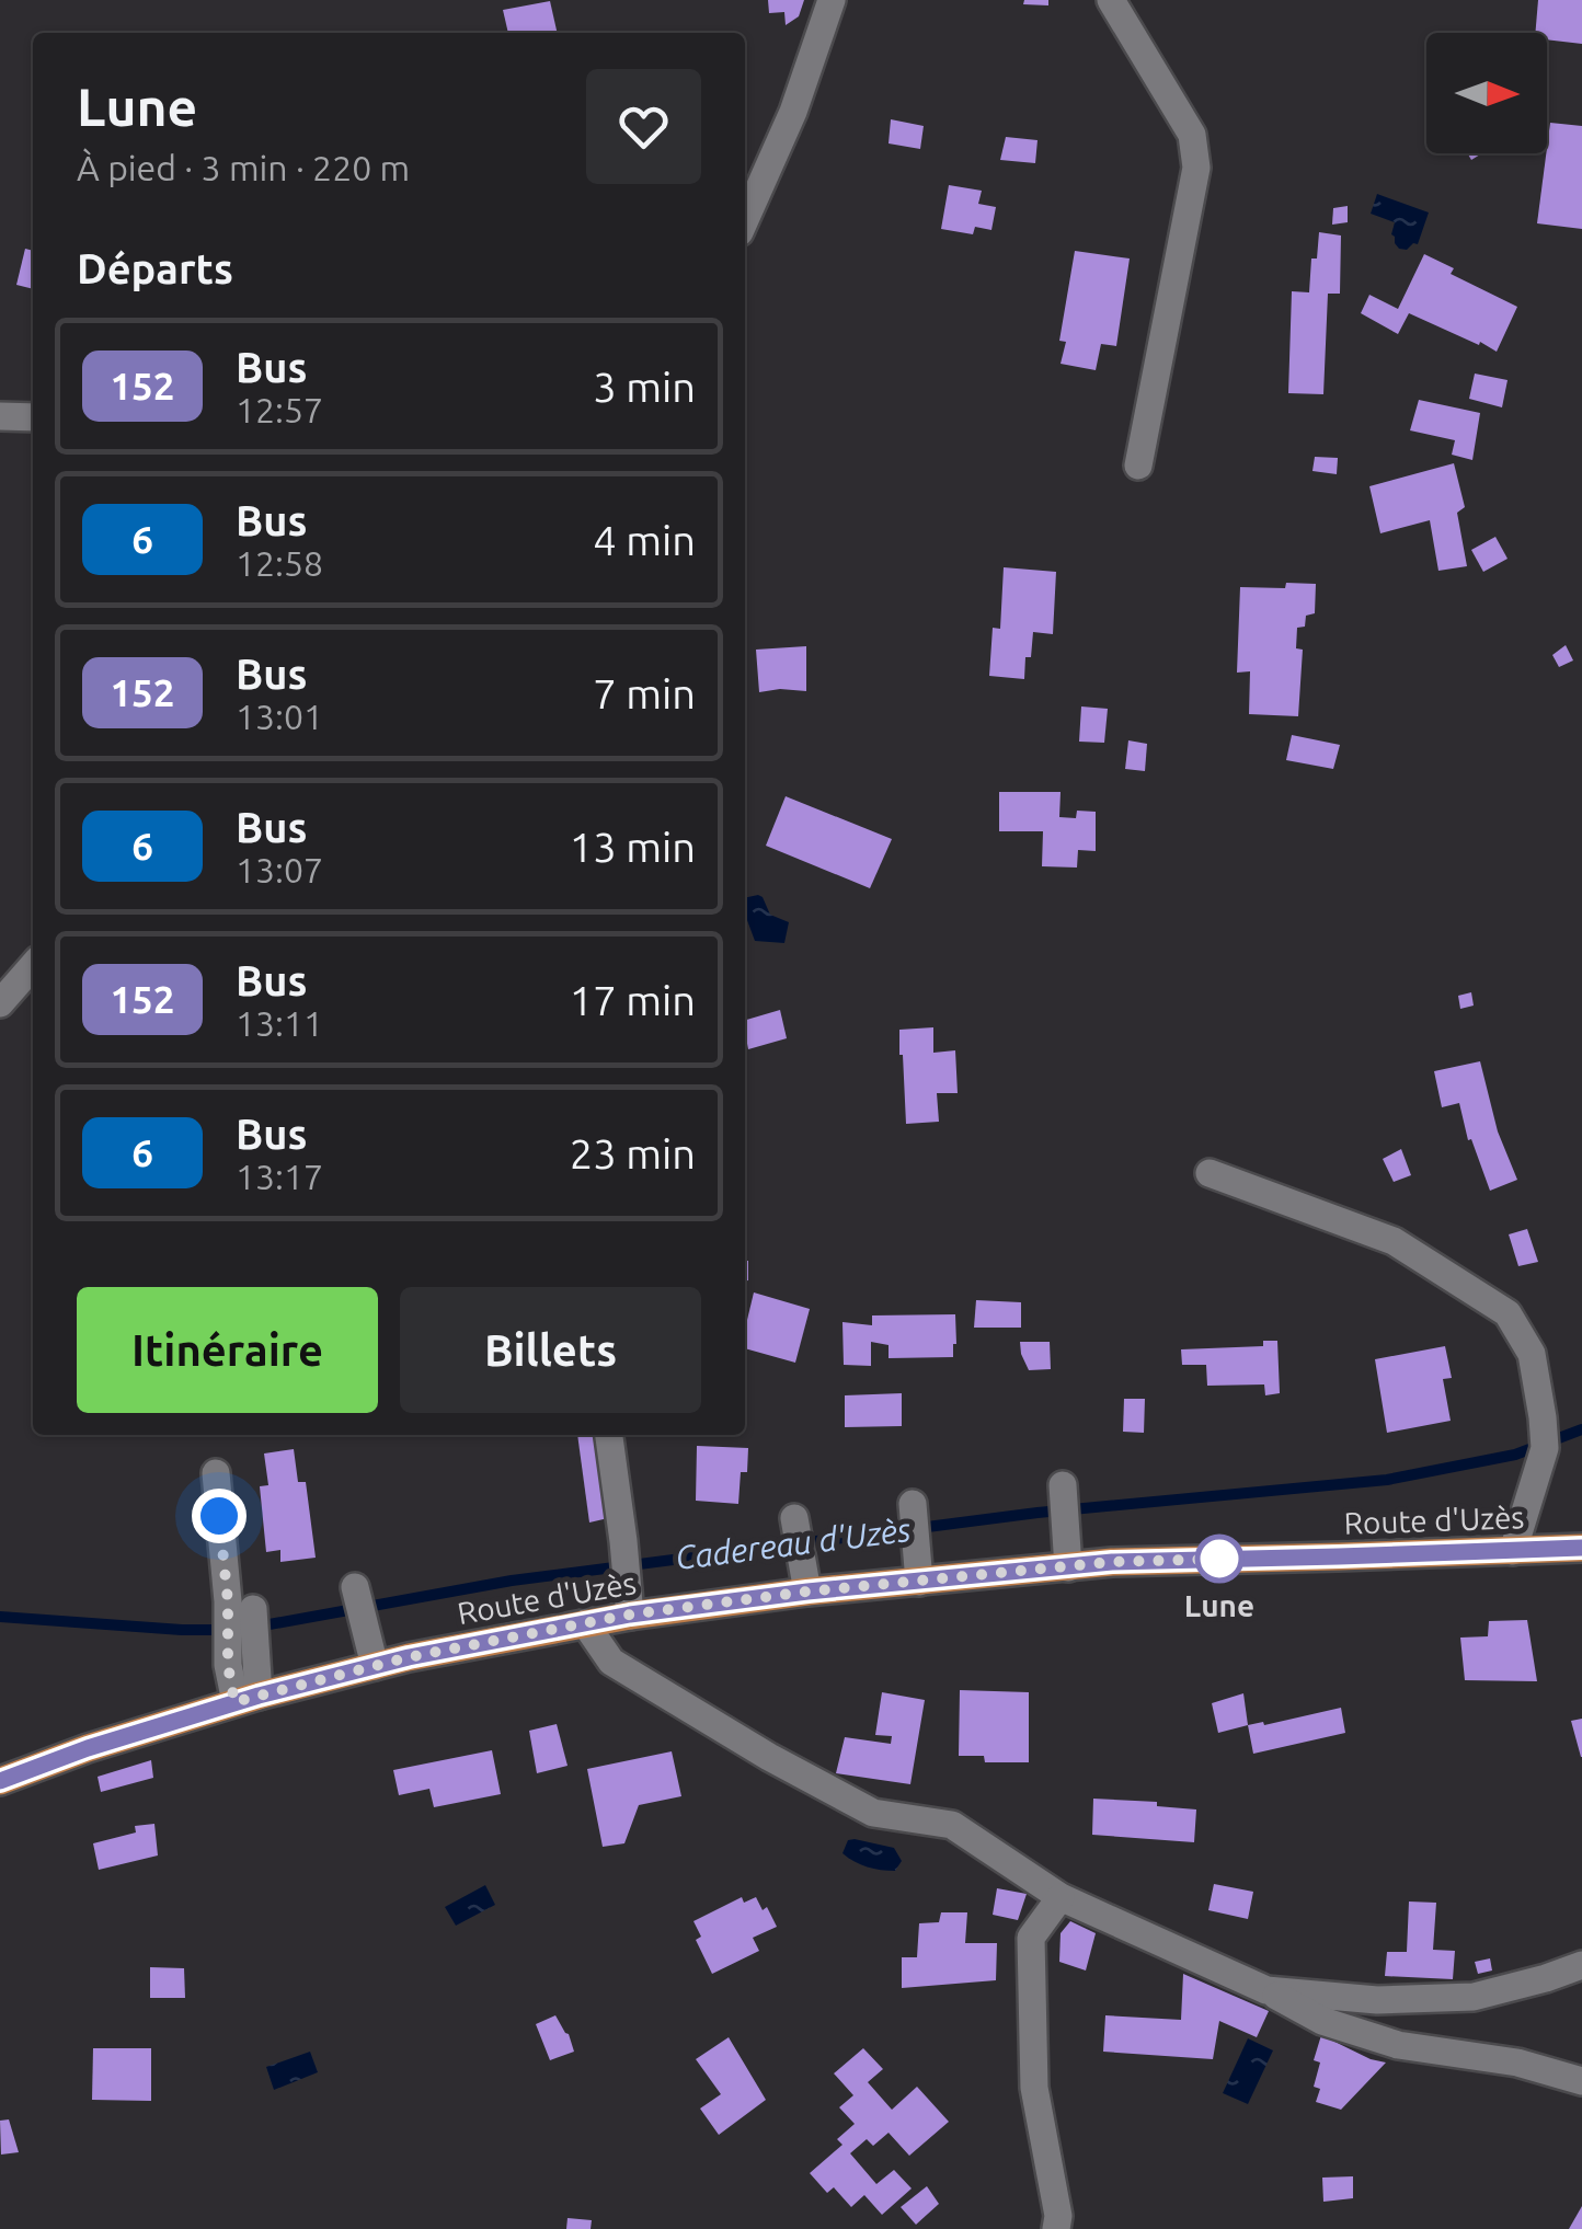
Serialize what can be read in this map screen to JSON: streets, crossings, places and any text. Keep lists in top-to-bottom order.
{
  "streets": {
    "main road": ["Route d'Uzès"]
  },
  "water": ["Cadereau d'Uzès"],
  "places": ["Lune"],
  "lines": ["bus line 152"],
  "north": "right",
  "page": {
    "heading": [
      ["Lune", "À pied · 3 min · 220 m"],
      "Départs"
    ],
    "list": [
      {
        "mark": "152",
        "name": "Bus",
        "note": "12:57",
        "value": "3 min"
      },
      {
        "mark": "6",
        "name": "Bus",
        "note": "12:58",
        "value": "4 min"
      },
      {
        "mark": "152",
        "name": "Bus",
        "note": "13:01",
        "value": "7 min"
      },
      {
        "mark": "6",
        "name": "Bus",
        "note": "13:07",
        "value": "13 min"
      },
      {
        "mark": "152",
        "name": "Bus",
        "note": "13:11",
        "value": "17 min"
      },
      {
        "mark": "6",
        "name": "Bus",
        "note": "13:17",
        "value": "23 min"
      }
    ],
    "buttons": ["Itinéraire", "Billets"]
  }
}
